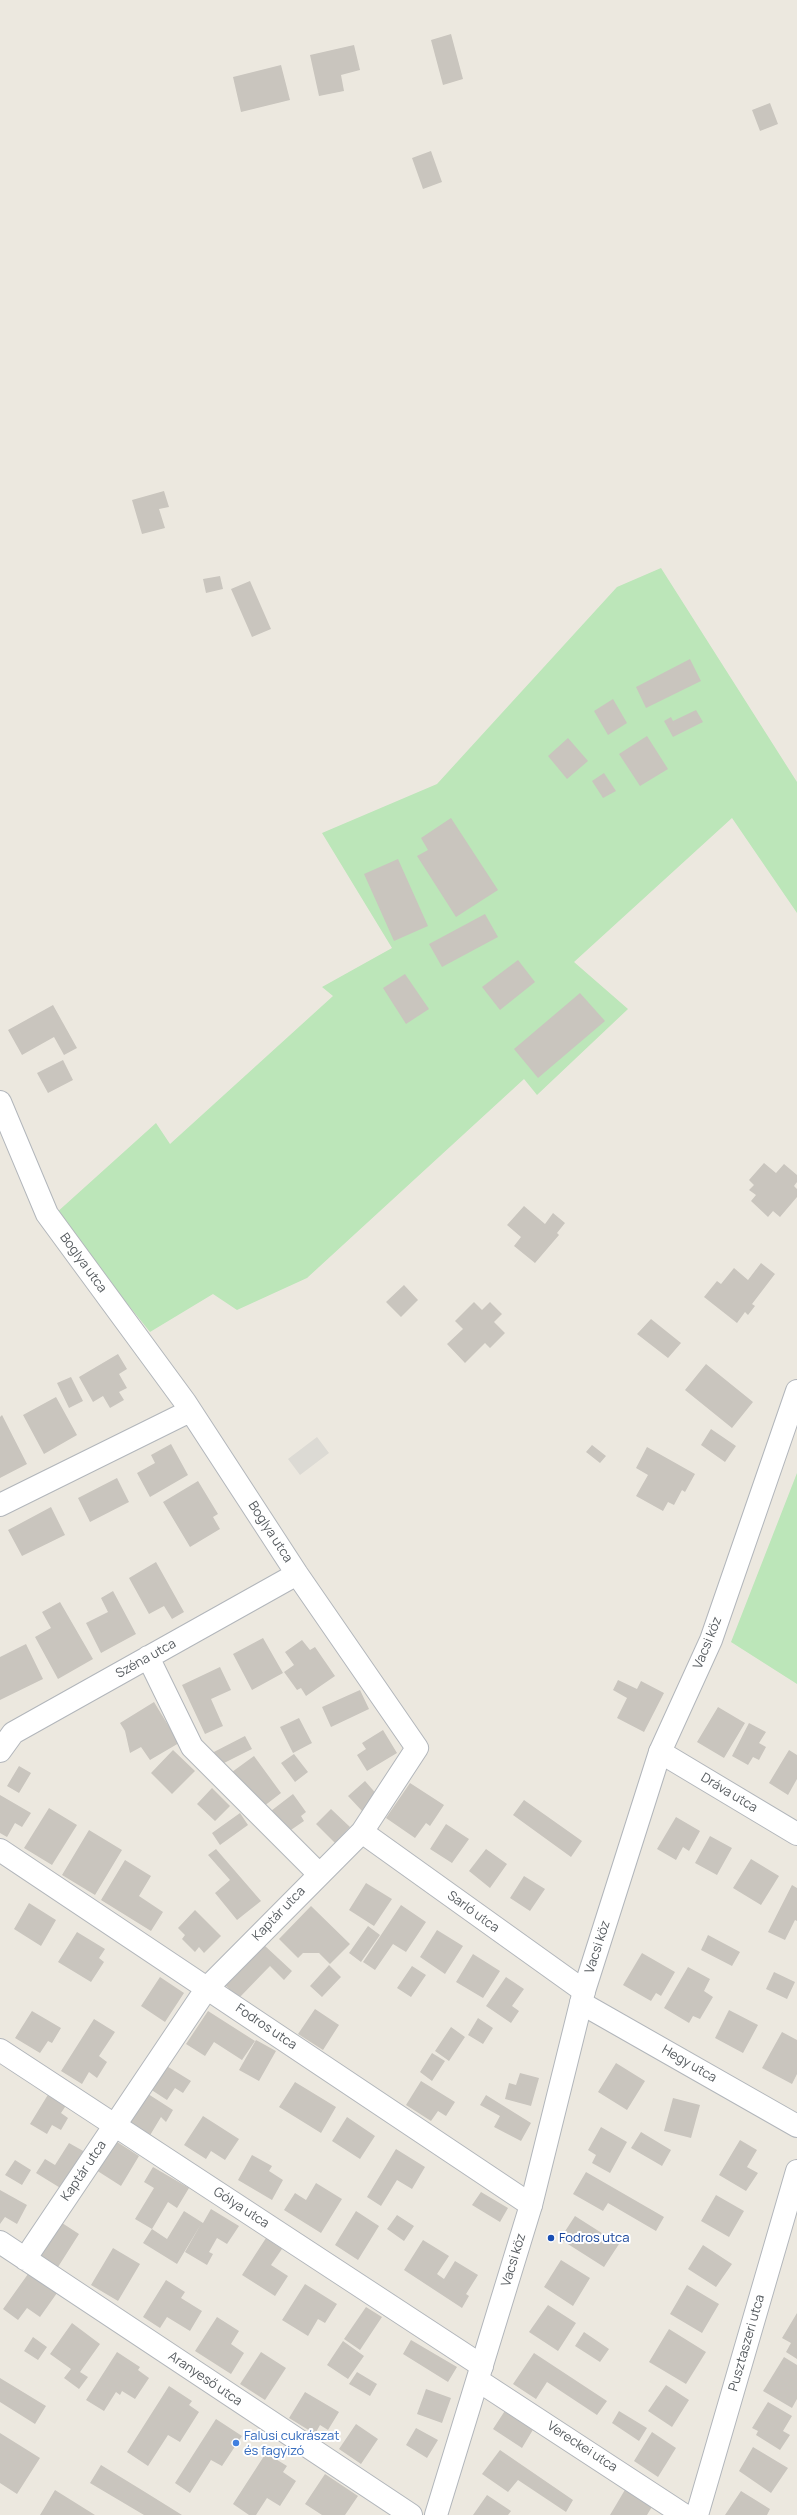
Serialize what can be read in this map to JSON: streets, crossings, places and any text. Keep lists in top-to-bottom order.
{
  "streets": {
    "street": [
      "Boglya utca",
      "Vacsi köz",
      "Széna utca",
      "Dráva utca",
      "Sarló utca",
      "Kaptár utca",
      "Fodros utca",
      "Hegy utca",
      "Gólya utca",
      "Pusztaszeri utca",
      "Aranyeső utca",
      "Vereckei utca"
    ]
  },
  "crossings": [
    ["Boglya utca", "Széna utca"],
    ["Boglya utca", "Kaptár utca"],
    ["Vacsi köz", "Dráva utca"],
    ["Vacsi köz", "Sarló utca"],
    ["Vacsi köz", "Fodros utca"],
    ["Vacsi köz", "Hegy utca"],
    ["Vacsi köz", "Gólya utca"],
    ["Vacsi köz", "Vereckei utca"],
    ["Széna utca", "Kaptár utca"],
    ["Sarló utca", "Kaptár utca"],
    ["Sarló utca", "Hegy utca"],
    ["Kaptár utca", "Fodros utca"],
    ["Kaptár utca", "Gólya utca"],
    ["Kaptár utca", "Aranyeső utca"],
    ["Gólya utca", "Vereckei utca"]
  ],
  "places": ["Fodros utca", "Falusi cukrászat és fagyizó"]
}
